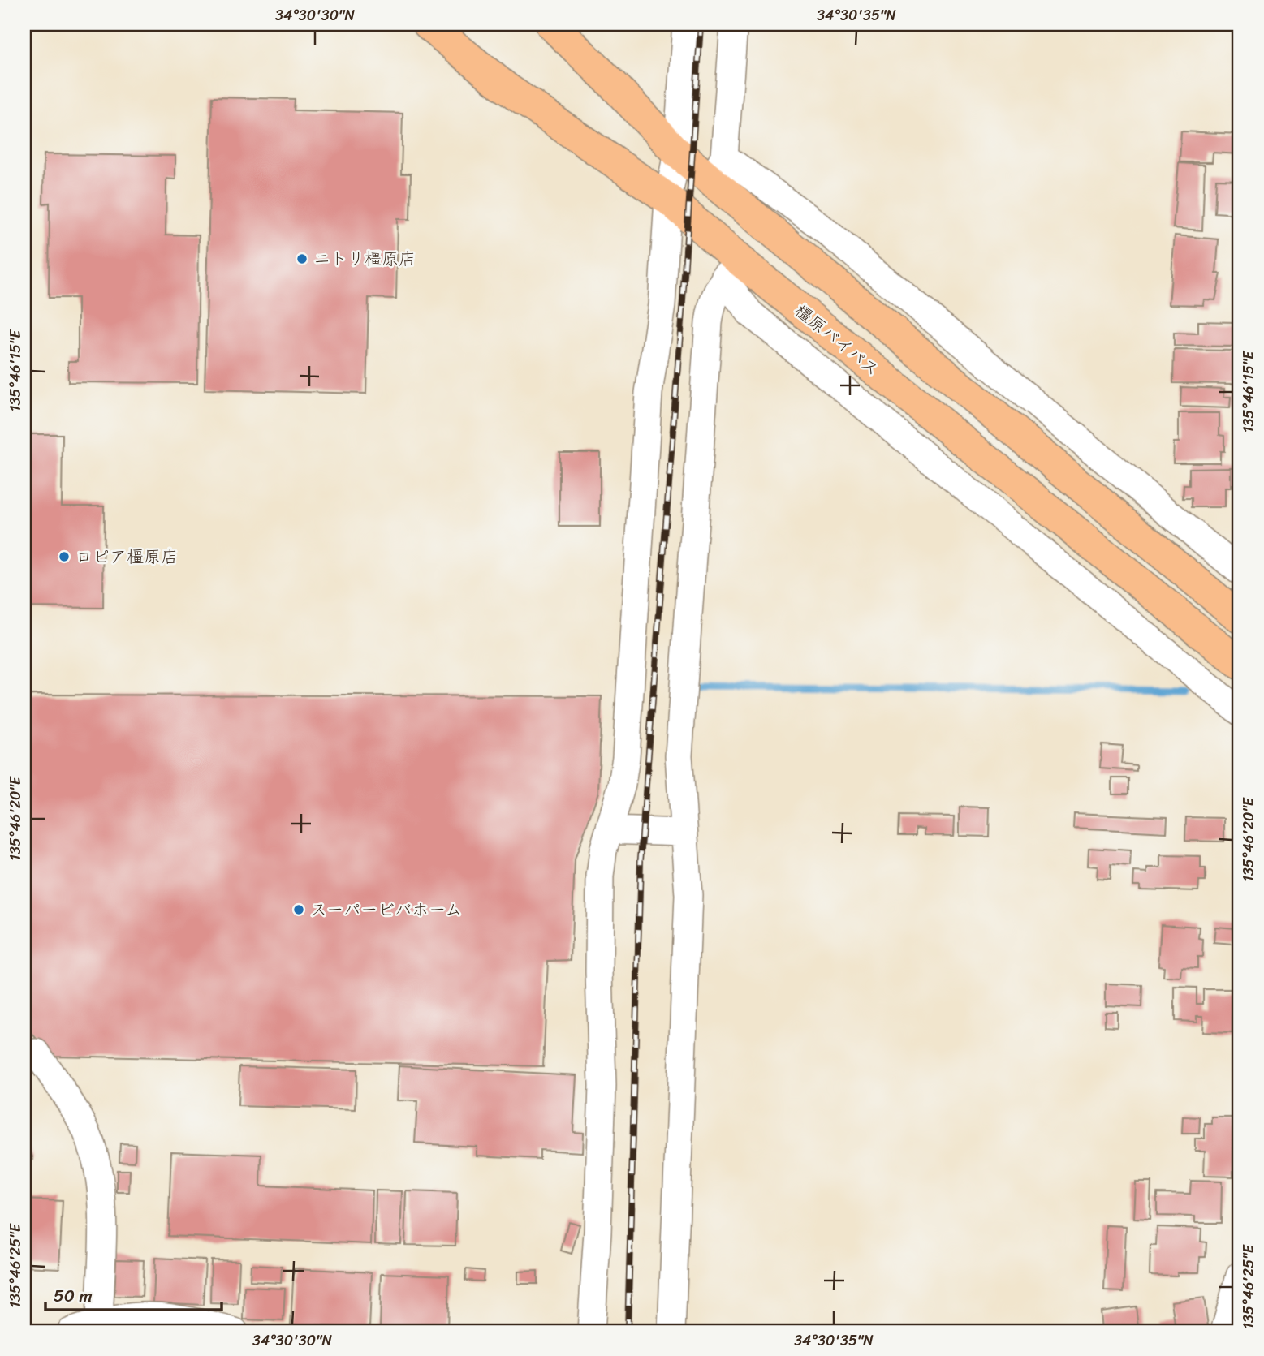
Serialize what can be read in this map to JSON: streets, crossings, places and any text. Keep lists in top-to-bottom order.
{
  "streets": {
    "highway": ["橿原バイパス"]
  },
  "places": ["ニトリ橿原店", "ロピア橿原店", "スーパービバホーム"],
  "scale_bar": "50 m",
  "coordinates": [
    "34°30'30\"N",
    "34°30'35\"N",
    "135°46'15\"E",
    "135°46'20\"E",
    "135°46'25\"E"
  ]
}
